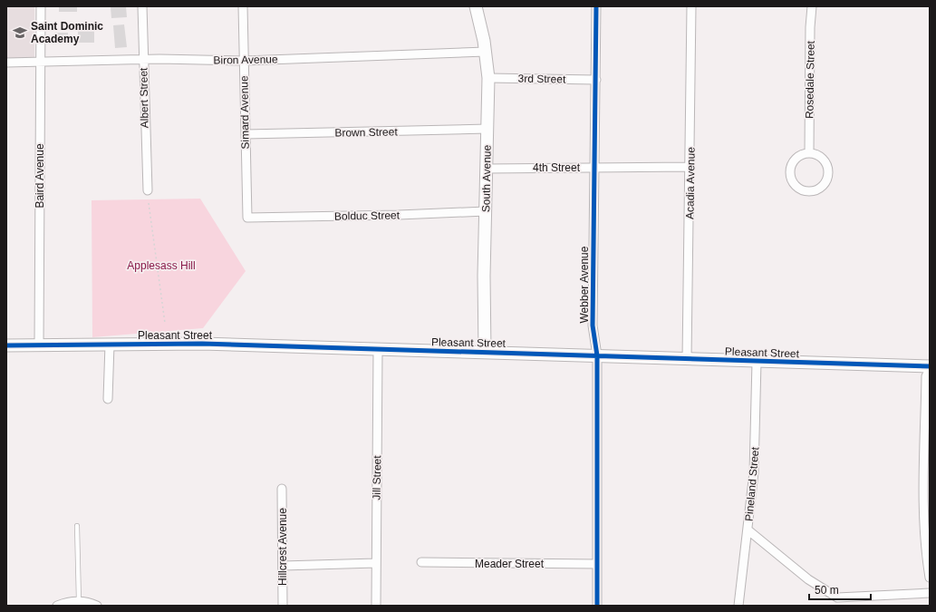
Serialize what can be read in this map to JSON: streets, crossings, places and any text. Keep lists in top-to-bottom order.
{
  "streets": {
    "street": [
      "Biron Avenue",
      "3rd Street",
      "Rosedale Street",
      "Albert Street",
      "Simard Avenue",
      "Brown Street",
      "4th Street",
      "Baird Avenue",
      "South Avenue",
      "Acadia Avenue",
      "Bolduc Street",
      "Webber Avenue",
      "Pleasant Street",
      "Jill Street",
      "Pineland Street",
      "Hillcrest Avenue",
      "Meader Street"
    ]
  },
  "crossings": [
    ["Biron Avenue", "Albert Street"],
    ["Biron Avenue", "Simard Avenue"],
    ["Biron Avenue", "Baird Avenue"],
    ["Biron Avenue", "South Avenue"],
    ["3rd Street", "South Avenue"],
    ["3rd Street", "Webber Avenue"],
    ["Simard Avenue", "Brown Street"],
    ["Simard Avenue", "Bolduc Street"],
    ["Brown Street", "South Avenue"],
    ["4th Street", "South Avenue"],
    ["4th Street", "Acadia Avenue"],
    ["4th Street", "Webber Avenue"],
    ["Baird Avenue", "Pleasant Street"],
    ["South Avenue", "Bolduc Street"],
    ["South Avenue", "Pleasant Street"],
    ["Acadia Avenue", "Pleasant Street"],
    ["Webber Avenue", "Pleasant Street"],
    ["Webber Avenue", "Meader Street"],
    ["Pleasant Street", "Jill Street"],
    ["Pleasant Street", "Pineland Street"]
  ],
  "parks": ["Applesass Hill"],
  "places": {
    "school or university": ["Saint Dominic Academy"]
  },
  "scale_bar": "50 m"
}
